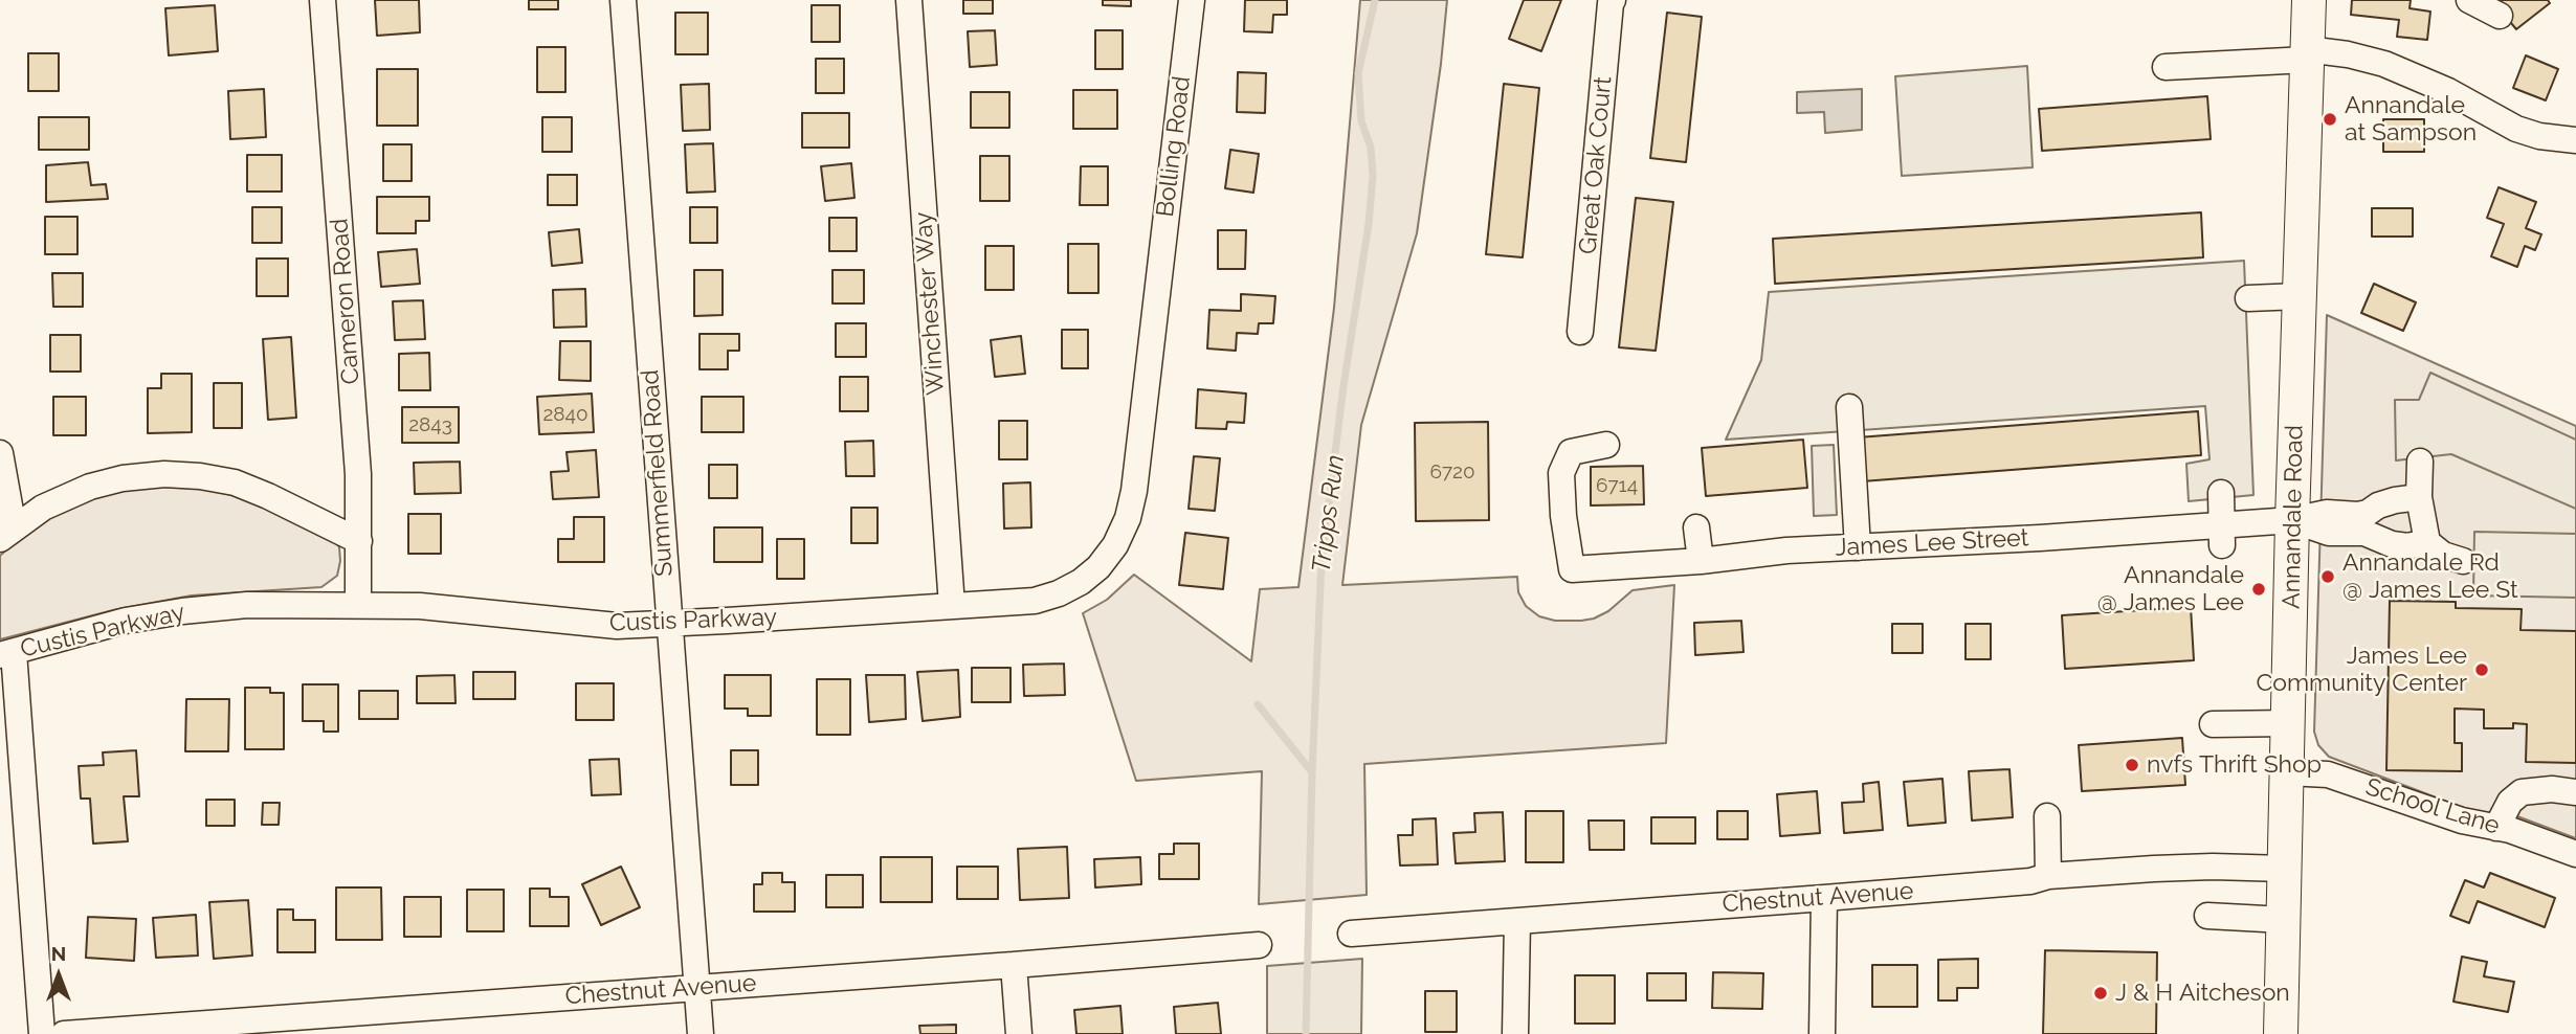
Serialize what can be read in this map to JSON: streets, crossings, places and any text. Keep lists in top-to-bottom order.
{
  "streets": {
    "main road": ["Annandale Road"],
    "street": [
      "Bolling Road",
      "Great Oak Court",
      "Cameron Road",
      "Winchester Way",
      "Summerfield Road",
      "James Lee Street",
      "Custis Parkway",
      "School Lane",
      "Chestnut Avenue"
    ]
  },
  "crossings": [
    ["Bolling Road", "Custis Parkway"],
    ["Cameron Road", "Custis Parkway"],
    ["Winchester Way", "Custis Parkway"],
    ["Summerfield Road", "Custis Parkway"],
    ["Summerfield Road", "Chestnut Avenue"],
    ["Annandale Road", "James Lee Street"],
    ["Annandale Road", "School Lane"],
    ["Annandale Road", "Chestnut Avenue"]
  ],
  "water": ["Tripps Run"],
  "places": [
    "Annandale at Sampson",
    "Annandale Rd @ James Lee St",
    "Annandale @ James Lee",
    "James Lee Community Center",
    "nvfs Thrift Shop",
    "J & H Aitcheson"
  ],
  "house_numbers": [
    "2840",
    "2843",
    "6720",
    "6714"
  ],
  "north": "top"
}
